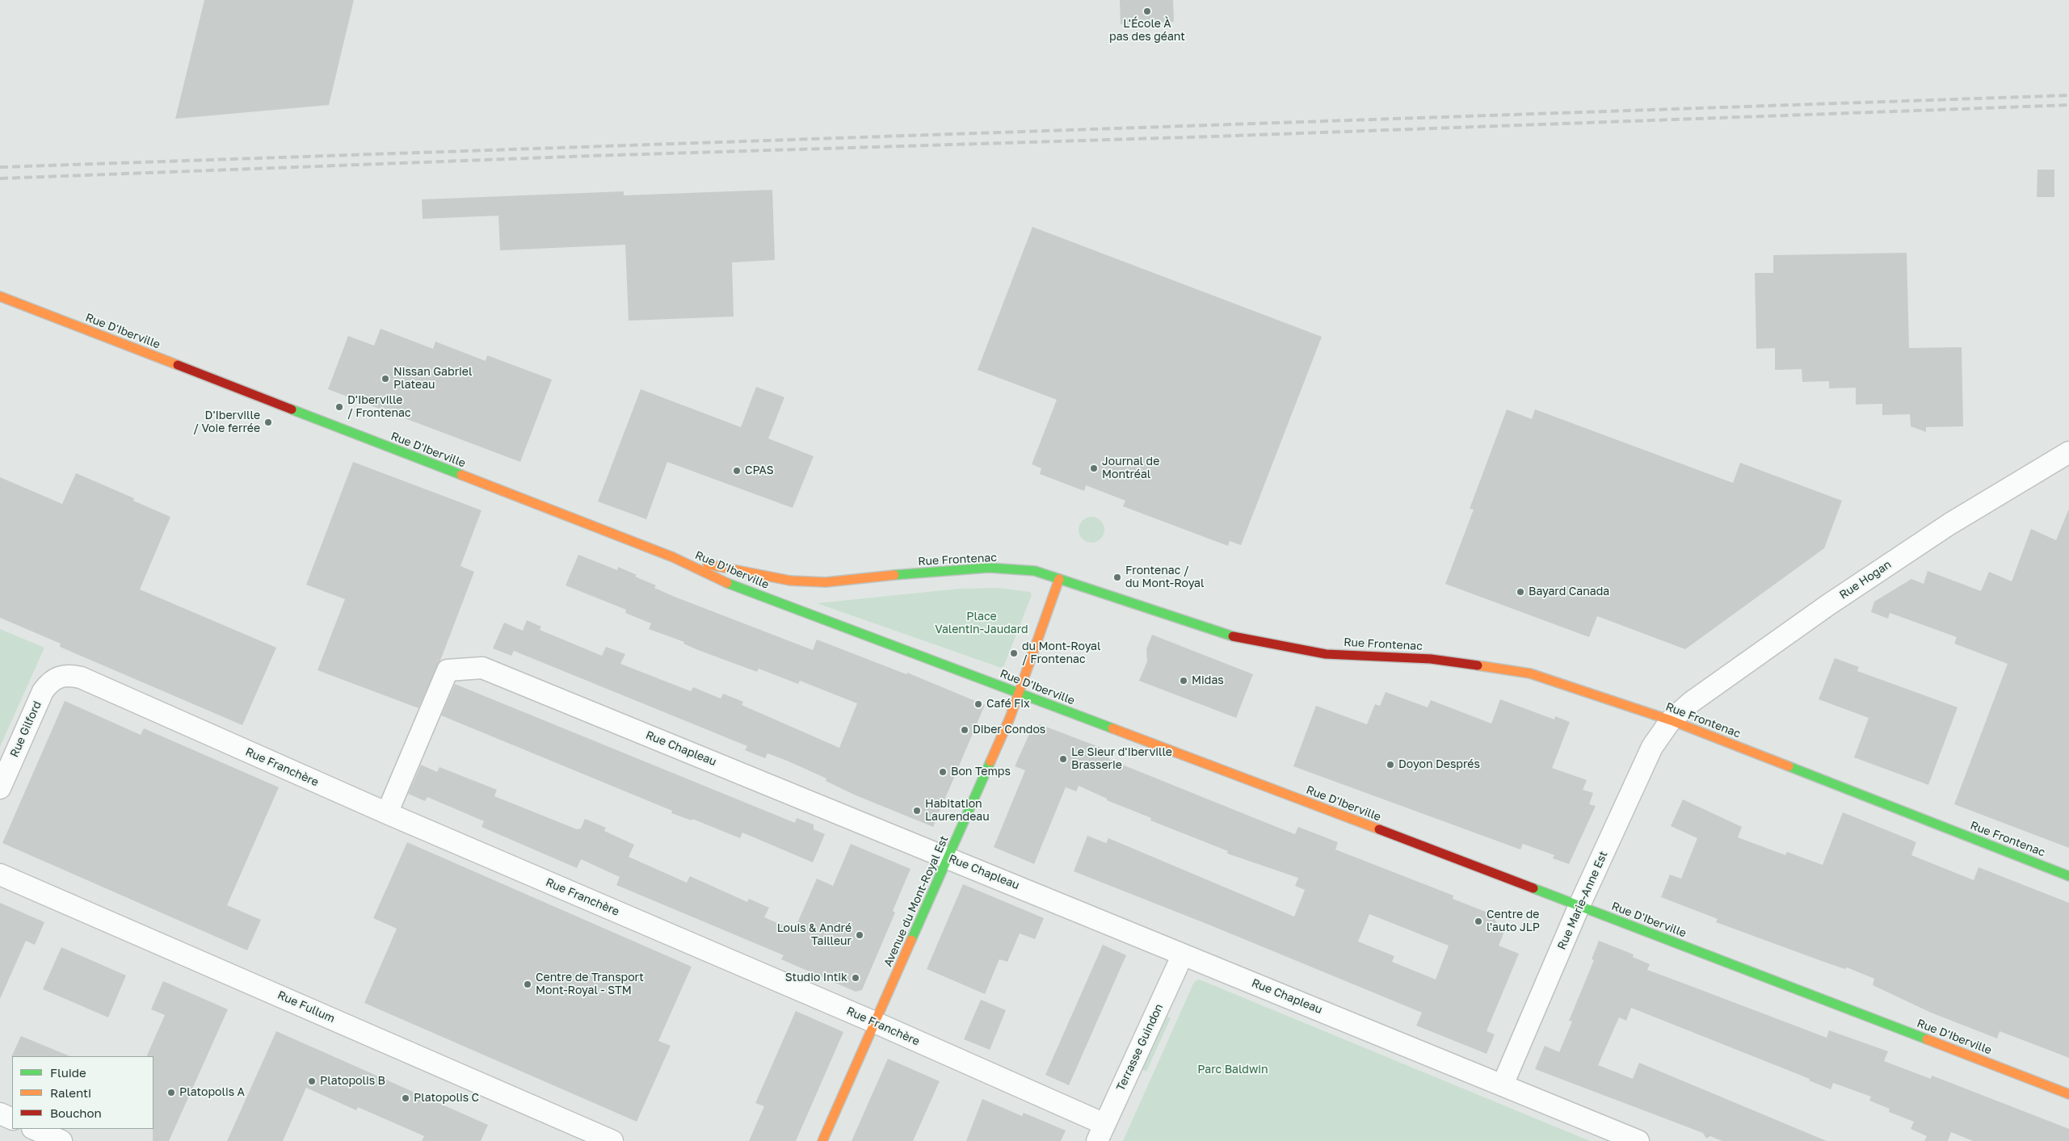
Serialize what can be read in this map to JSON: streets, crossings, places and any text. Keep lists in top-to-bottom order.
{
  "streets": {
    "main road": ["Rue D'Iberville", "Rue Frontenac", "Avenue du Mont-Royal Est"],
    "street": [
      "Rue Hogan",
      "Rue Gilford",
      "Rue Chapleau",
      "Rue Franchère",
      "Rue Marie-Anne Est",
      "Rue Fullum",
      "Terrasse Guindon"
    ]
  },
  "crossings": [
    ["Rue D'Iberville", "Rue Frontenac"],
    ["Rue D'Iberville", "Rue Marie-Anne Est"],
    ["Rue D'Iberville", "Avenue du Mont-Royal Est"],
    ["Rue Frontenac", "Rue Hogan"],
    ["Rue Frontenac", "Rue Marie-Anne Est"],
    ["Rue Frontenac", "Avenue du Mont-Royal Est"],
    ["Rue Hogan", "Rue Marie-Anne Est"],
    ["Rue Gilford", "Rue Franchère"],
    ["Rue Chapleau", "Rue Franchère"],
    ["Rue Chapleau", "Rue Marie-Anne Est"],
    ["Rue Chapleau", "Avenue du Mont-Royal Est"],
    ["Rue Chapleau", "Terrasse Guindon"],
    ["Rue Franchère", "Avenue du Mont-Royal Est"],
    ["Rue Franchère", "Terrasse Guindon"]
  ],
  "parks": ["Place Valentin-Jaudard", "Parc Baldwin"],
  "places": [
    "L'École À pas des géant",
    "Nissan Gabriel Plateau",
    "D'Iberville / Frontenac",
    "D'Iberville / Voie ferrée",
    "Journal de Montréal",
    "CPAS",
    "Frontenac / du Mont-Royal",
    "Bayard Canada",
    "du Mont-Royal / Frontenac",
    "Midas",
    "Café Fix",
    "Diber Condos",
    "Le Sieur d'Iberville Brasserie",
    "Doyon Després",
    "Bon Temps",
    "Habitation Laurendeau",
    "Centre de l'auto JLP",
    "Louis & André Tailleur",
    "Studio Intik",
    "Centre de Transport Mont-Royal - STM",
    "Platopolis B",
    "Platopolis A",
    "Platopolis C"
  ],
  "legend": ["Fluide", "Ralenti", "Bouchon"]
}
